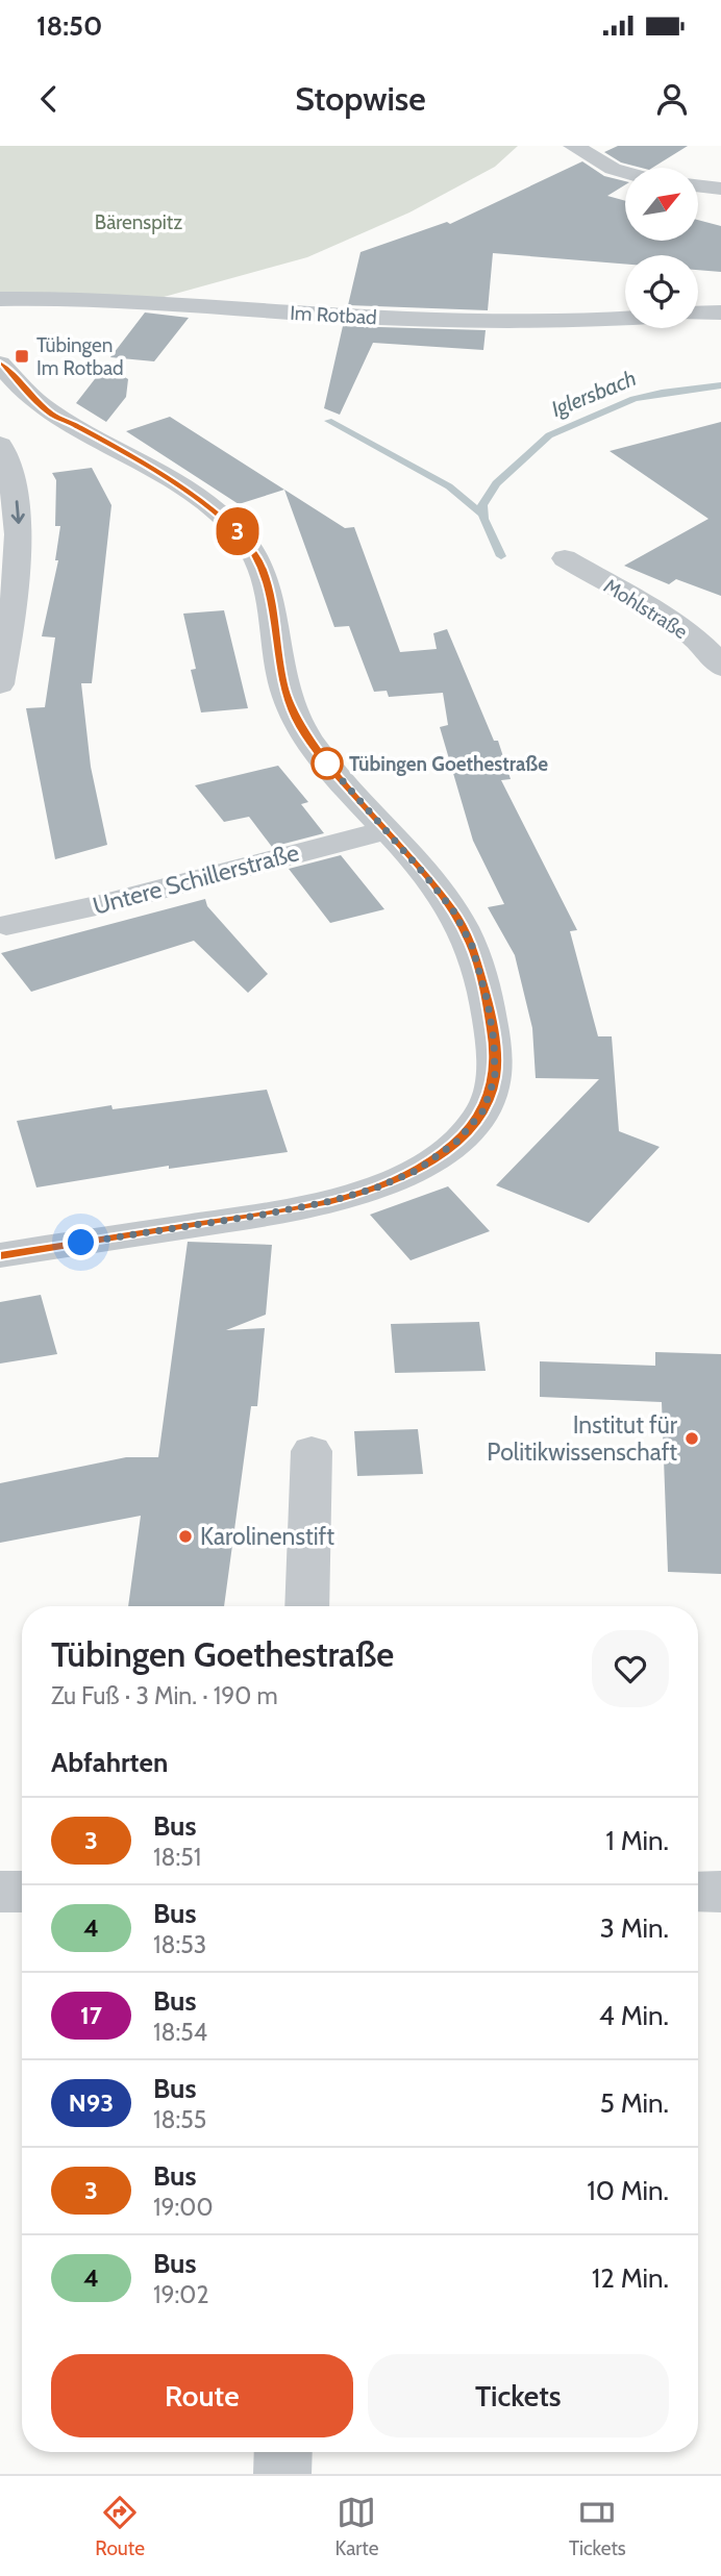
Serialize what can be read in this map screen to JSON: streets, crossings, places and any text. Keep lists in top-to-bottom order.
{
  "streets": {
    "street": ["Im Rotbad", "Mohlstraße", "Untere Schillerstraße"]
  },
  "water": ["Iglersbach"],
  "parks": ["Bärenspitz"],
  "places": {
    "transit": ["Tübingen Im Rotbad"],
    "other": ["Tübingen Goethestraße", "Institut für Politikwissenschaft", "Karolinenstift"]
  },
  "lines": ["bus line 3"],
  "north": "top right",
  "page": {
    "status": "18:50",
    "header": "Stopwise",
    "on_map": "3",
    "heading": [
      ["Tübingen Goethestraße", "Zu Fuß · 3 Min. · 190 m"],
      "Abfahrten"
    ],
    "list": [
      {
        "mark": "3",
        "name": "Bus",
        "note": "18:51",
        "value": "1 Min."
      },
      {
        "mark": "4",
        "name": "Bus",
        "note": "18:53",
        "value": "3 Min."
      },
      {
        "mark": "17",
        "name": "Bus",
        "note": "18:54",
        "value": "4 Min."
      },
      {
        "mark": "N93",
        "name": "Bus",
        "note": "18:55",
        "value": "5 Min."
      },
      {
        "mark": "3",
        "name": "Bus",
        "note": "19:00",
        "value": "10 Min."
      },
      {
        "mark": "4",
        "name": "Bus",
        "note": "19:02",
        "value": "12 Min."
      }
    ],
    "buttons": ["Route", "Tickets"],
    "tabs": ["Route", "Karte", "Tickets"]
  }
}
